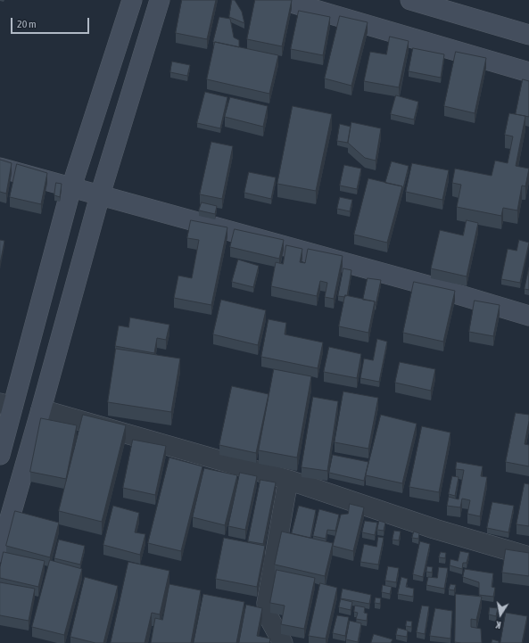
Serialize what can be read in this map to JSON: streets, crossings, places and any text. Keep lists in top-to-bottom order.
{
  "scale_bar": "20 m",
  "north": "bottom"
}
